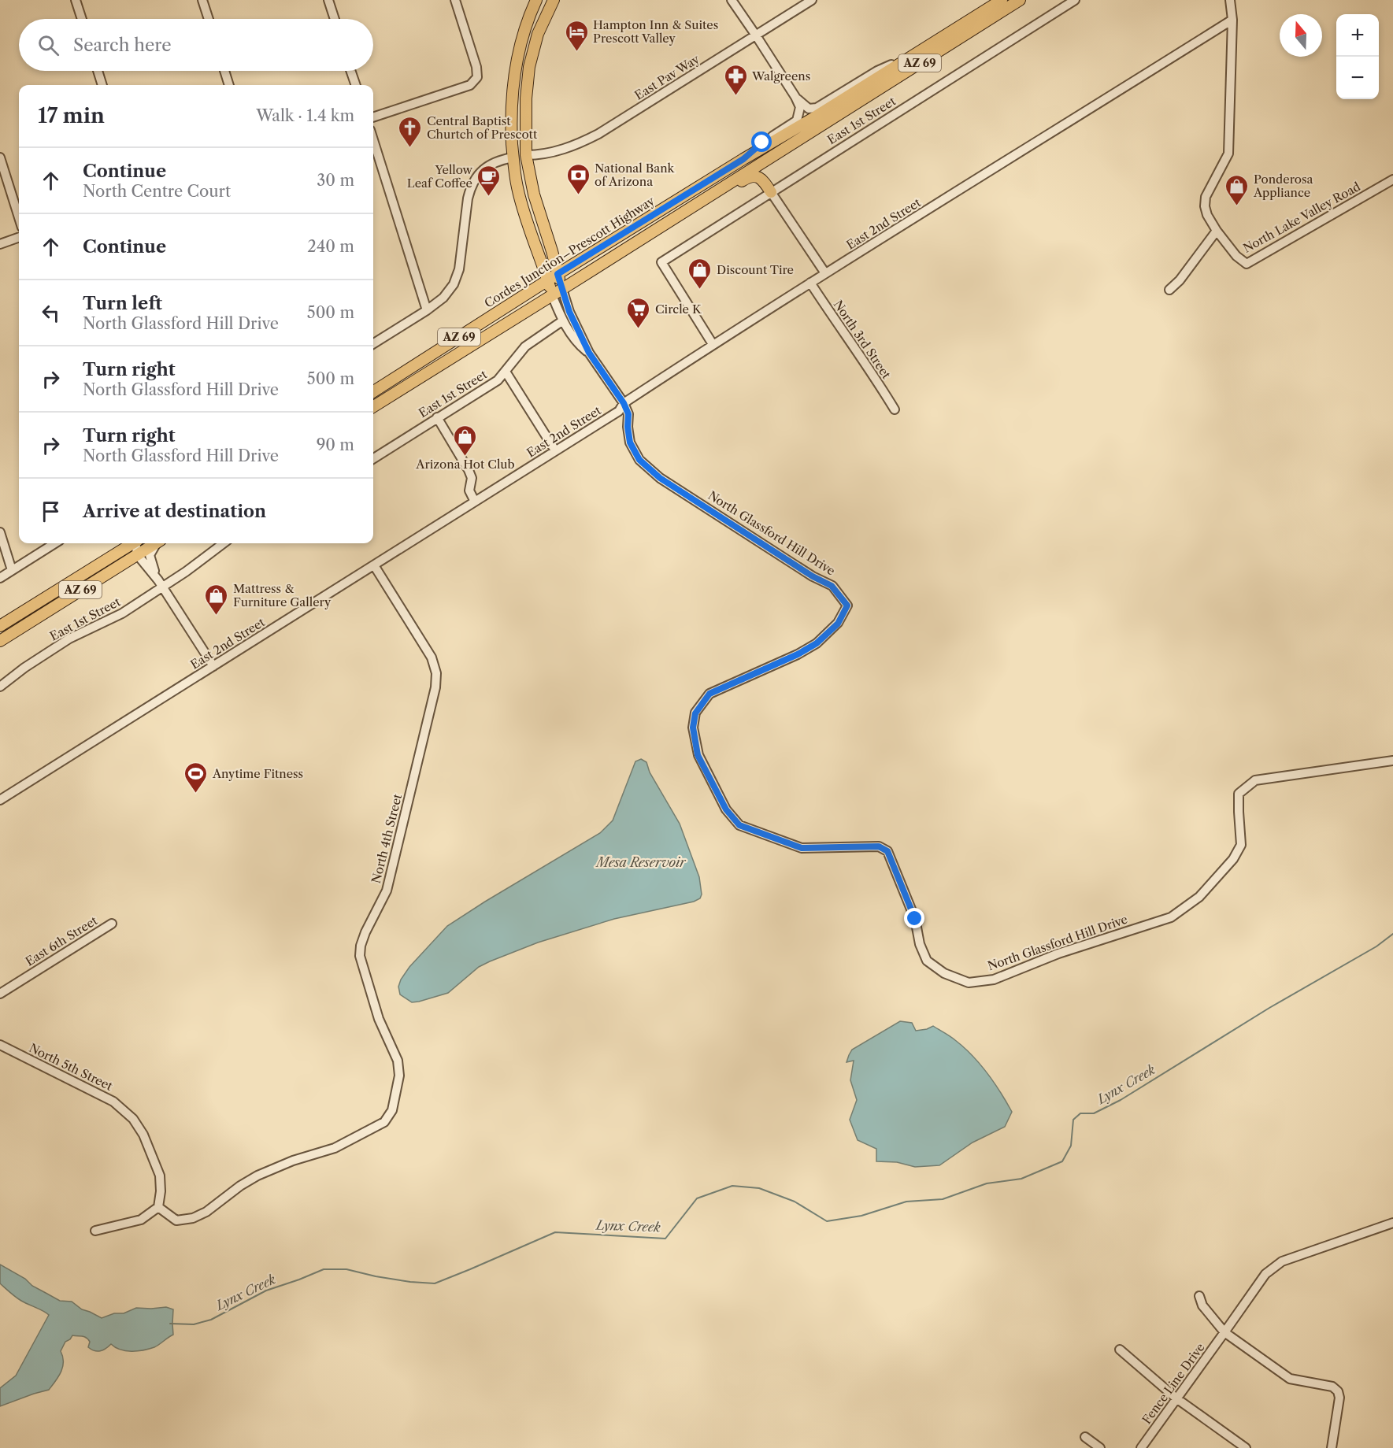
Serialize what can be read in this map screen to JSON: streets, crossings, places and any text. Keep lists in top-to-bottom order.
{
  "streets": {
    "main road": ["AZ 69", "Cordes Junction–Prescott Highway", "North Glassford Hill Drive"],
    "street": [
      "East Pav Way",
      "East 1st Street",
      "North Lake Valley Road",
      "East 2nd Street",
      "North 3rd Street",
      "North 4th Street",
      "East 6th Street",
      "North 5th Street",
      "Fence Line Drive"
    ]
  },
  "crossings": [
    ["AZ 69", "North Glassford Hill Drive"],
    ["East Pav Way", "North Glassford Hill Drive"],
    ["East 1st Street", "East 2nd Street"],
    ["East 1st Street", "North Glassford Hill Drive"],
    ["North Lake Valley Road", "East 2nd Street"],
    ["East 2nd Street", "North 3rd Street"],
    ["East 2nd Street", "North Glassford Hill Drive"],
    ["East 2nd Street", "North 4th Street"],
    ["Cordes Junction–Prescott Highway", "North Glassford Hill Drive"],
    ["North 4th Street", "North 5th Street"]
  ],
  "water": ["Mesa Reservoir", "Lynx Creek"],
  "places": {
    "hotel": ["Hampton Inn & Suites Prescott Valley"],
    "pharmacy": ["Walgreens"],
    "church": ["Central Baptist Churtch of Prescott"],
    "bank": ["National Bank of Arizona"],
    "cafe": ["Yellow Leaf Coffee"],
    "shop": [
      "Ponderosa Appliance",
      "Discount Tire",
      "Arizona Hot Club",
      "Mattress & Furniture Gallery"
    ],
    "supermarket": ["Circle K"],
    "sports": ["Anytime Fitness"]
  },
  "north": "top",
  "page": {
    "map_buttons": ["+", "−"],
    "search": "Search here",
    "heading": ["17 min", "Walk · 1.4 km"],
    "list": [
      ["Continue", "North Centre Court", "30 m"],
      ["Continue", "240 m"],
      ["Turn left", "North Glassford Hill Drive", "500 m"],
      ["Turn right", "North Glassford Hill Drive", "500 m"],
      ["Turn right", "North Glassford Hill Drive", "90 m"],
      "Arrive at destination"
    ]
  }
}
